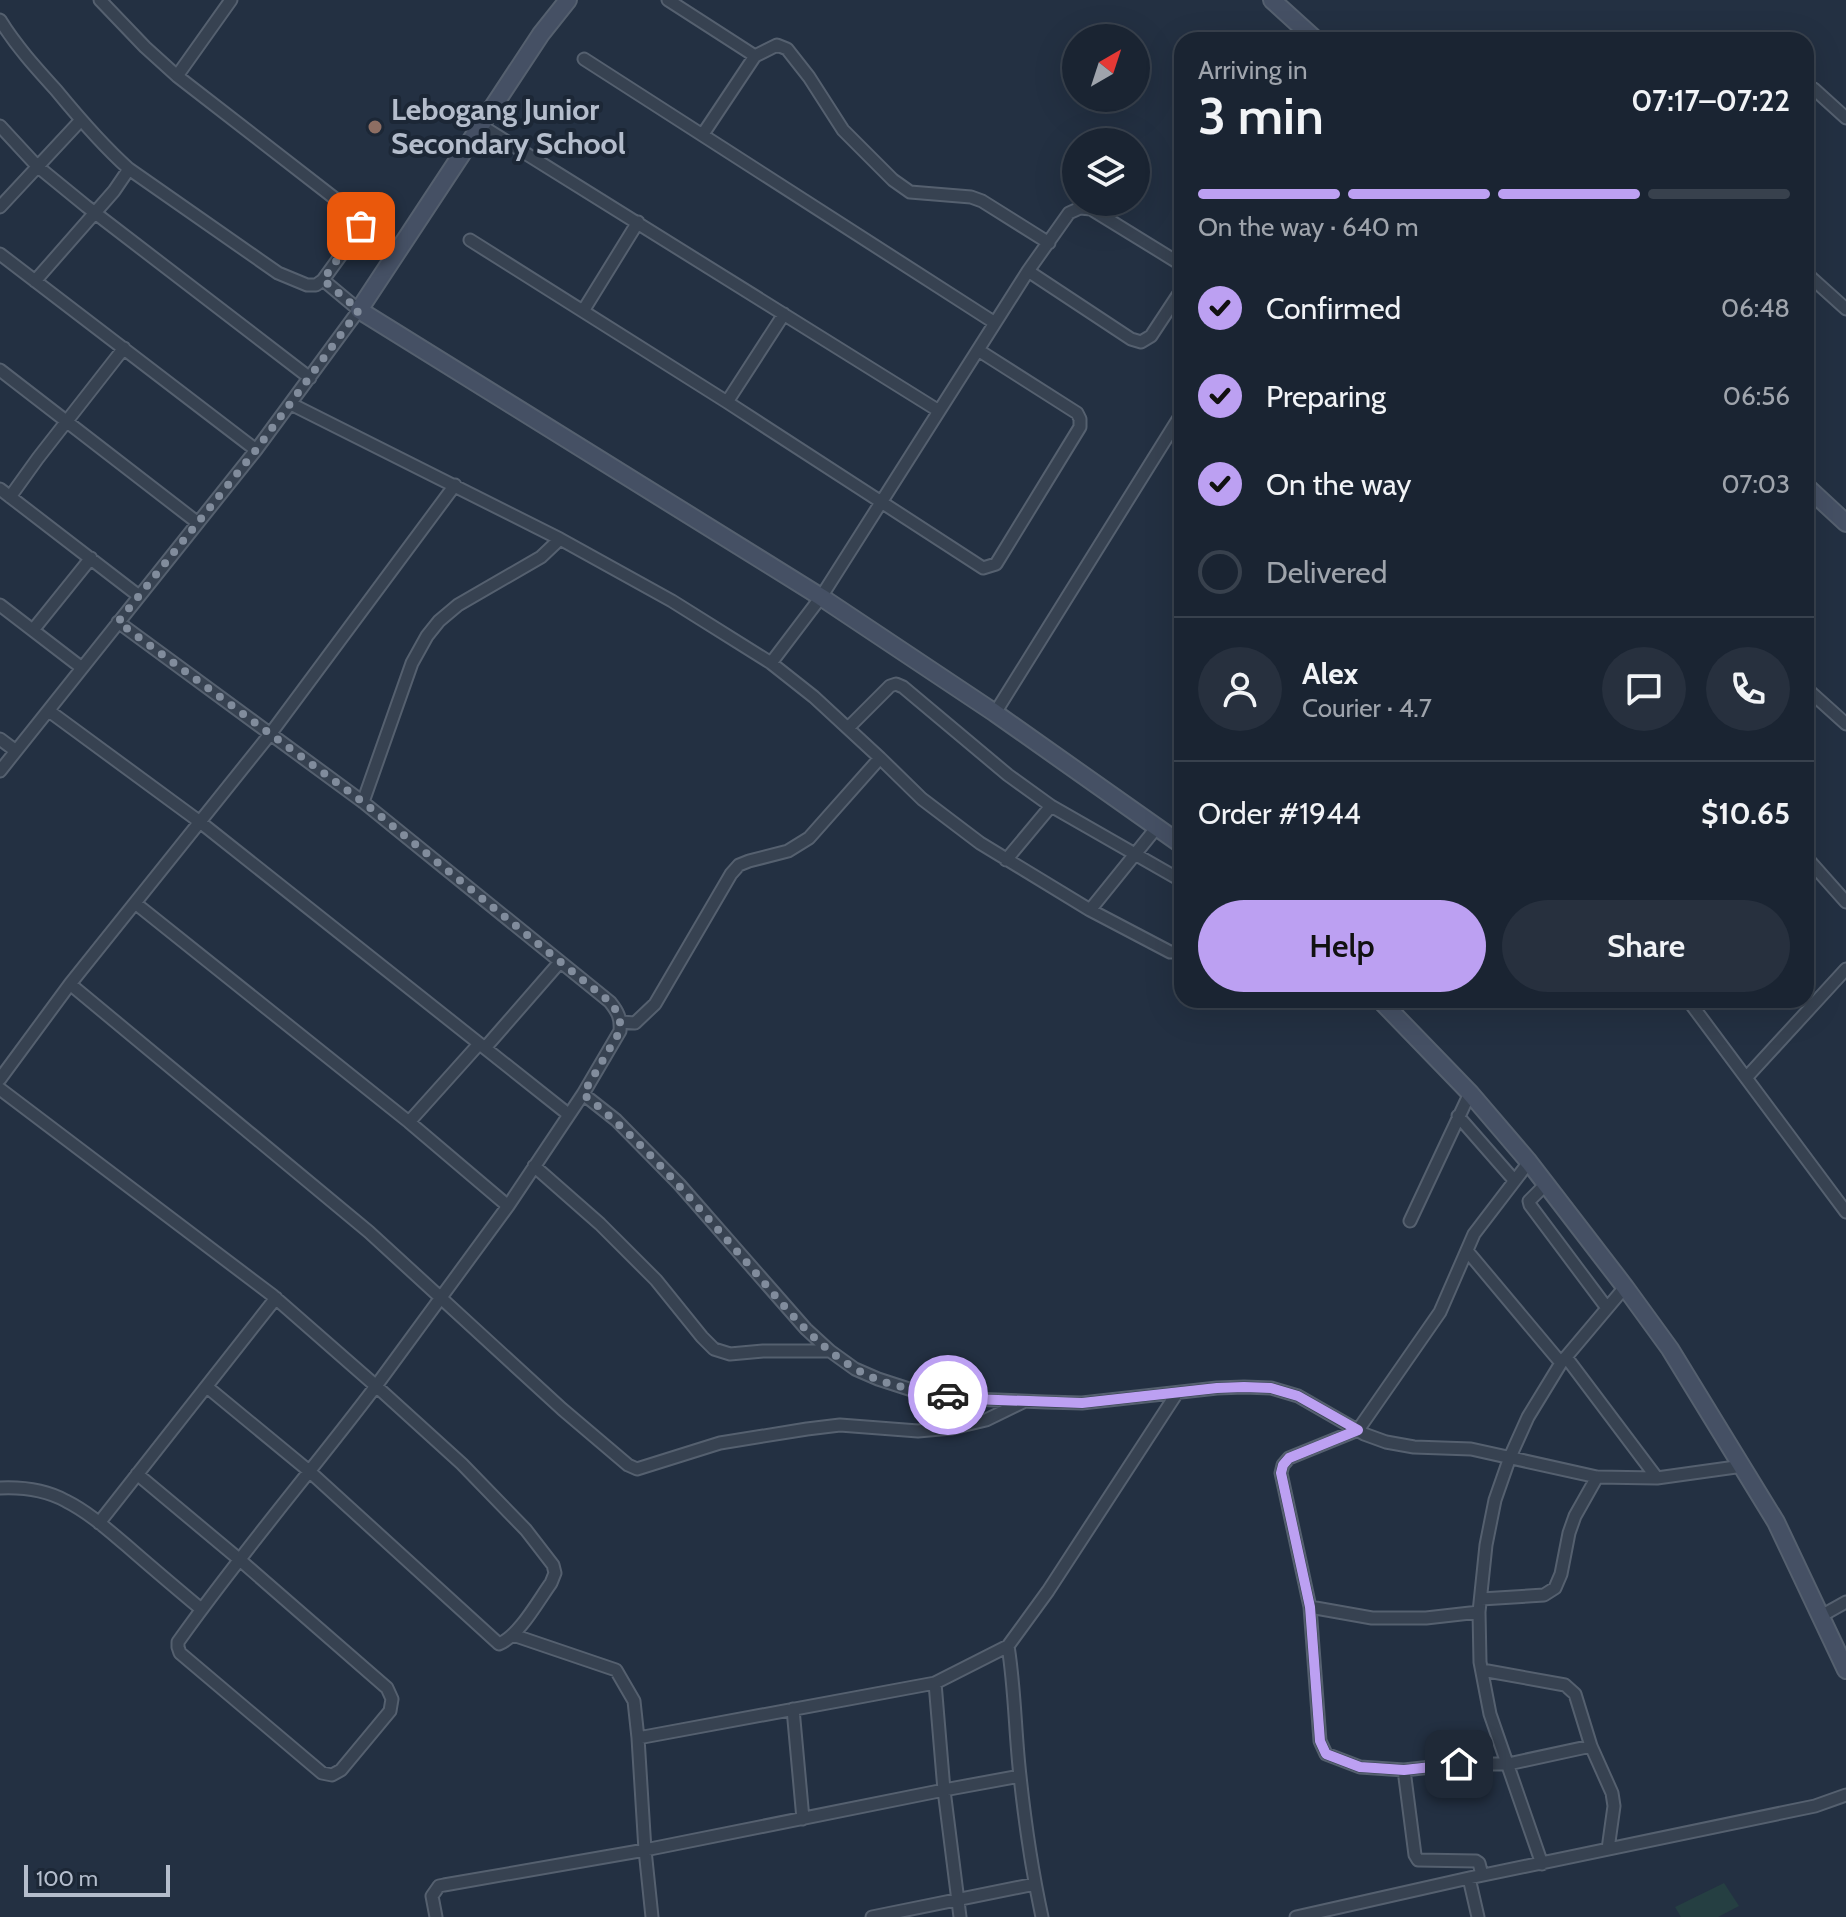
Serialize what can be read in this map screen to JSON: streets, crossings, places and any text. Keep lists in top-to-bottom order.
{
  "places": ["Lebogang Junior Secondary School"],
  "scale_bar": "100 m",
  "north": "top right",
  "page": {
    "heading": ["3 min", "Arriving in", "07:17–07:22"],
    "panel": [
      "Alex",
      "Courier · 4.7",
      "Order #1944",
      "$10.65"
    ],
    "bar": "On the way · 640 m",
    "list": [
      ["Confirmed", "06:48"],
      ["Preparing", "06:56"],
      ["On the way", "07:03"],
      "Delivered"
    ],
    "buttons": ["Help", "Share"],
    "scale": "100 m"
  }
}
